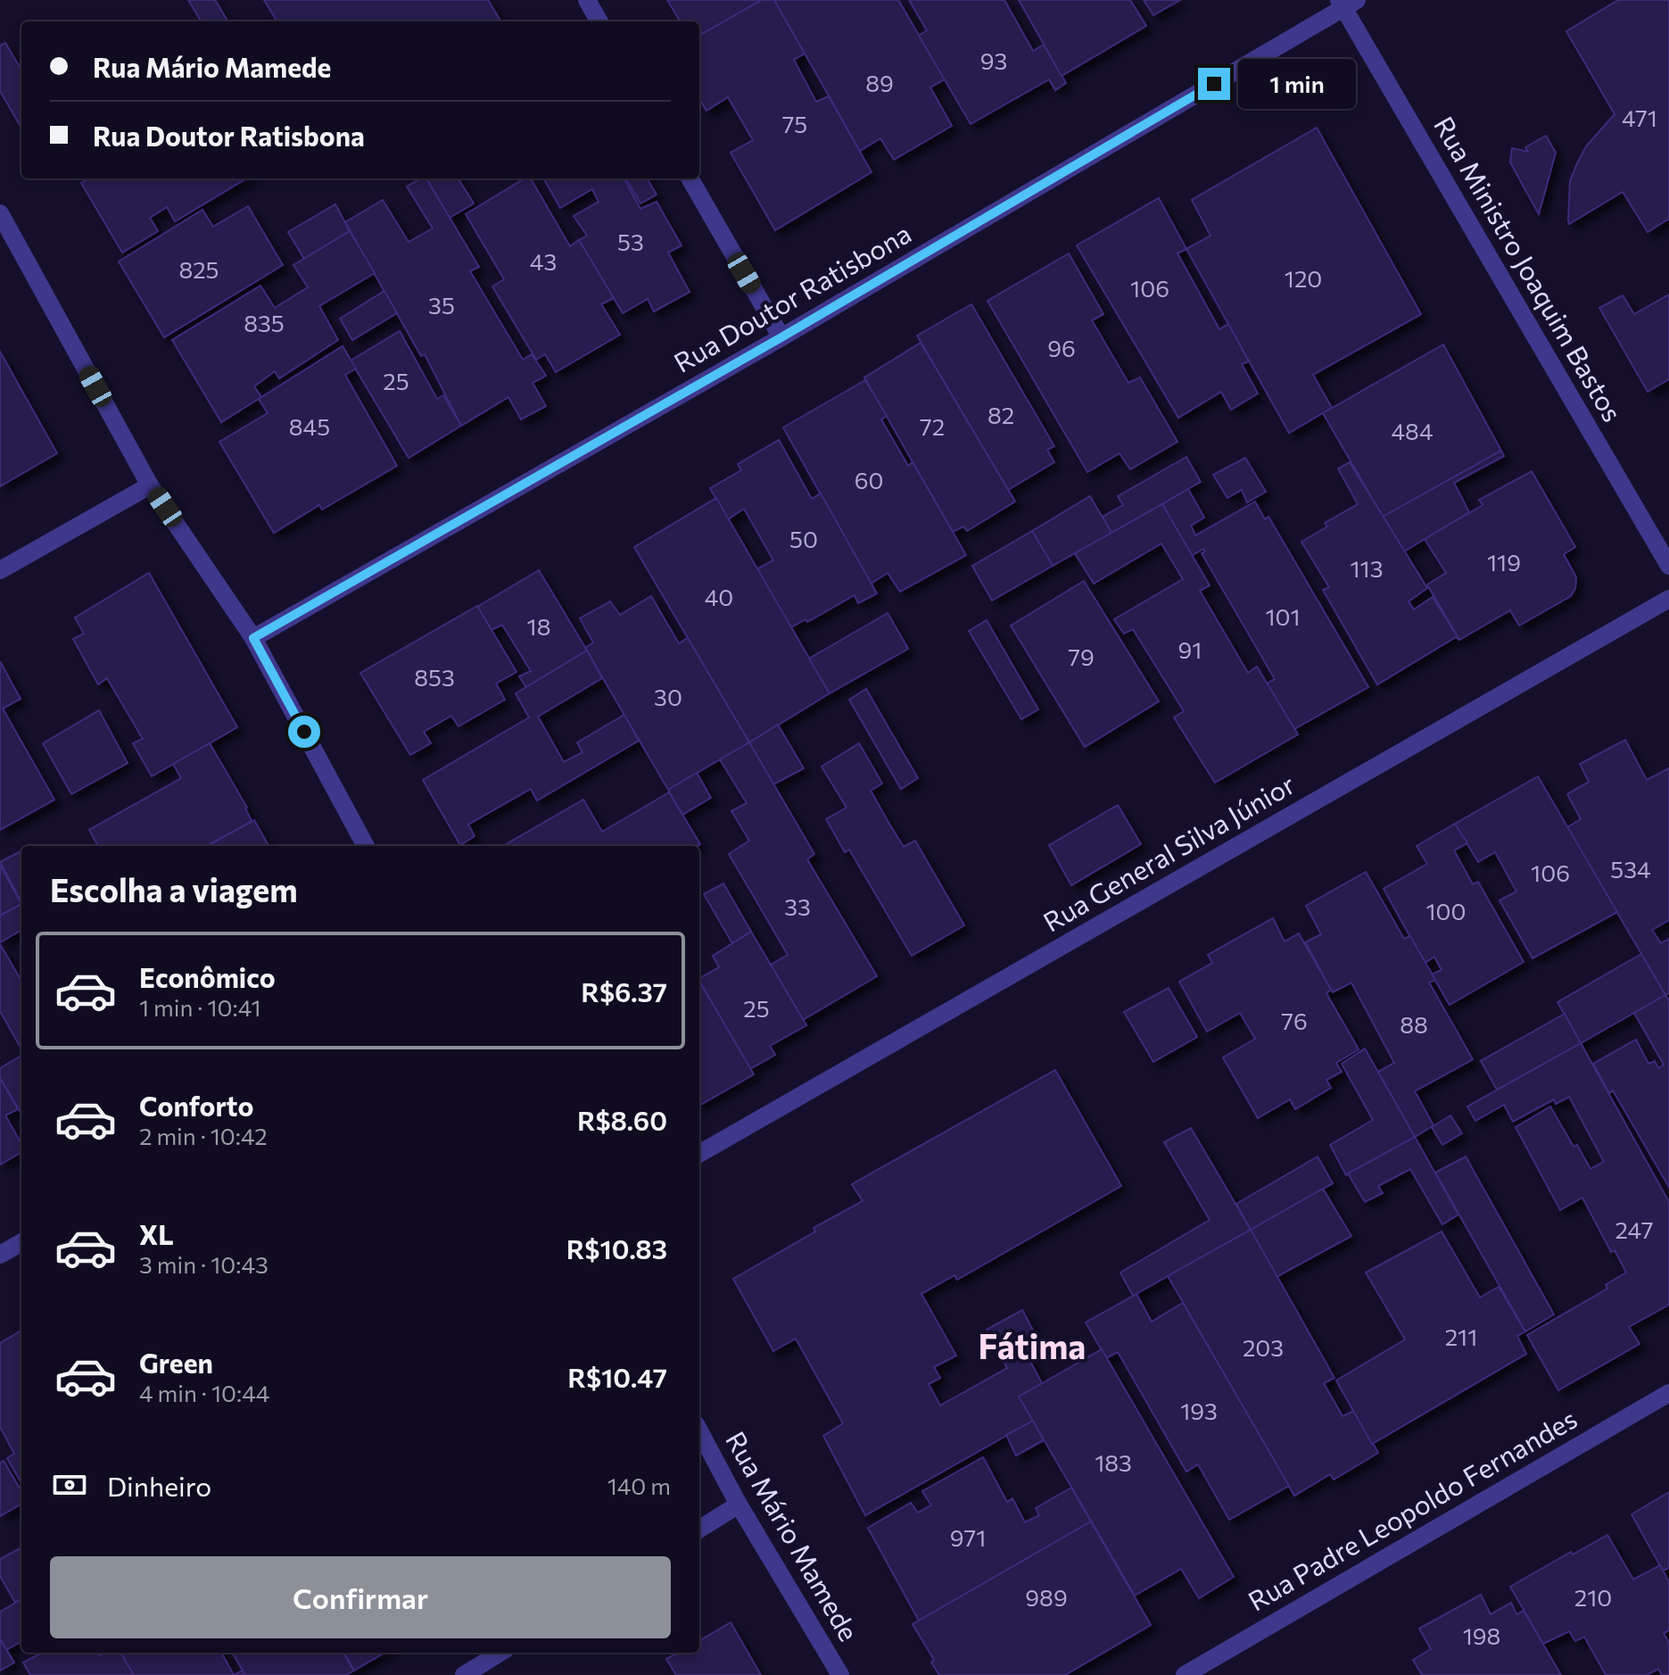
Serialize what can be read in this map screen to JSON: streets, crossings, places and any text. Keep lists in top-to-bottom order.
{
  "streets": {
    "street": [
      "Rua Ministro Joaquim Bastos",
      "Rua Doutor Ratisbona",
      "Rua General Silva Júnior",
      "Rua Padre Leopoldo Fernandes",
      "Rua Mário Mamede"
    ]
  },
  "crossings": [
    ["Rua Ministro Joaquim Bastos", "Rua Doutor Ratisbona"]
  ],
  "districts": ["Fátima"],
  "house_numbers": [
    "93",
    "89",
    "471",
    "75",
    "53",
    "43",
    "825",
    "120",
    "106",
    "35",
    "835",
    "96",
    "25",
    "82",
    "845",
    "72",
    "484",
    "60",
    "50",
    "119",
    "113",
    "40",
    "101",
    "18",
    "91",
    "79",
    "853",
    "30",
    "534",
    "106",
    "33",
    "100",
    "25",
    "76",
    "88",
    "247",
    "211",
    "203",
    "193",
    "183",
    "971",
    "989",
    "210",
    "198"
  ],
  "page": {
    "banner": ["Rua Mário Mamede", "Rua Doutor Ratisbona"],
    "bubble": "1 min",
    "heading": "Escolha a viagem",
    "list": [
      {
        "name": "Econômico",
        "note": "1 min · 10:41",
        "value": "R$6.37"
      },
      {
        "name": "Conforto",
        "note": "2 min · 10:42",
        "value": "R$8.60"
      },
      {
        "name": "XL",
        "note": "3 min · 10:43",
        "value": "R$10.83"
      },
      {
        "name": "Green",
        "note": "4 min · 10:44",
        "value": "R$10.47"
      }
    ],
    "pay": ["Dinheiro", "140 m"],
    "buttons": "Confirmar"
  }
}
